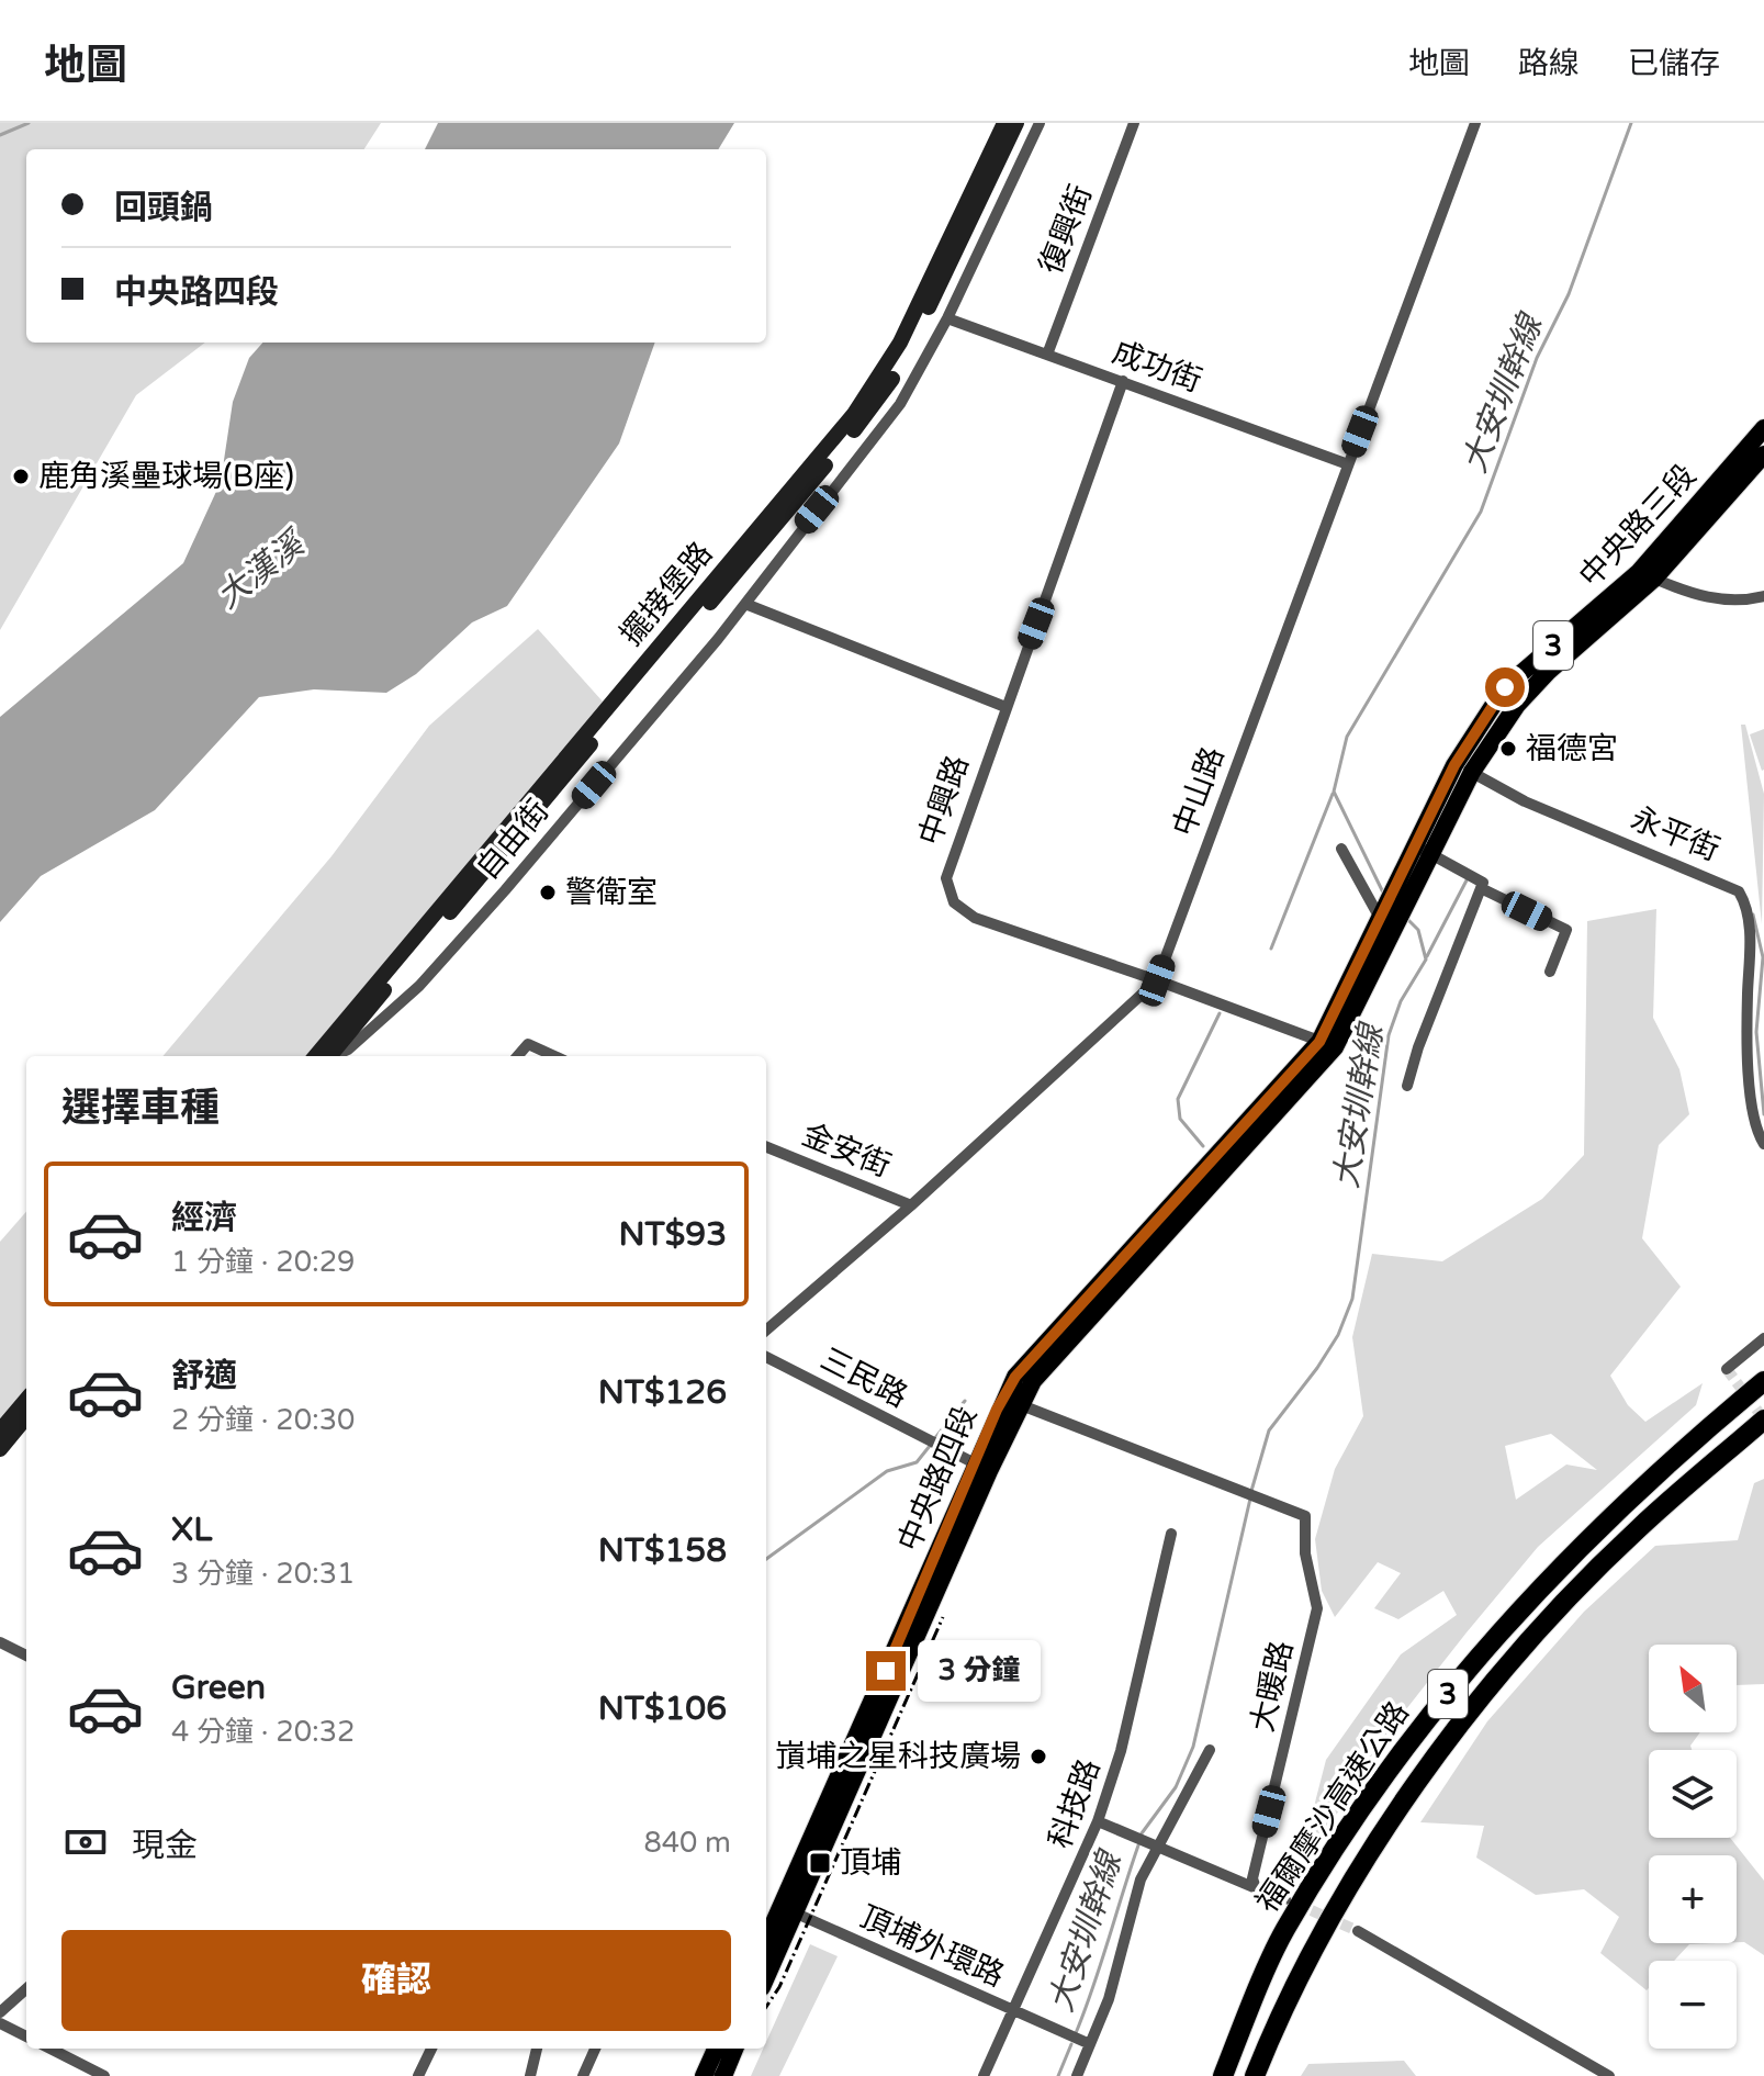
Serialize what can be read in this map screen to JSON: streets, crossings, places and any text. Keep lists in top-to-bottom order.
{
  "streets": {
    "highway": ["3", "福爾摩沙高速公路"],
    "main road": ["中央路三段", "中央路四段"],
    "street": [
      "復興街",
      "成功街",
      "擺接堡路",
      "中山路",
      "中興路",
      "永平街",
      "自由街",
      "金安街",
      "三民路",
      "大暖路",
      "科技路",
      "頂埔外環路"
    ]
  },
  "crossings": [
    ["復興街", "成功街"],
    ["成功街", "中山路"],
    ["成功街", "中興路"],
    ["成功街", "自由街"],
    ["中央路三段", "永平街"],
    ["中央路三段", "中央路四段"],
    ["中山路", "中興路"],
    ["中山路", "金安街"],
    ["中興路", "中央路四段"],
    ["三民路", "中央路四段"],
    ["中央路四段", "大暖路"],
    ["中央路四段", "頂埔外環路"],
    ["科技路", "頂埔外環路"]
  ],
  "water": ["大安圳幹線", "大漢溪"],
  "places": {
    "other": [
      "鹿角溪壘球場(B座)",
      "福德宮",
      "警衛室",
      "嵿埔之星科技廣場"
    ],
    "transit": ["頂埔"]
  },
  "north": "top left",
  "page": {
    "header": "地圖",
    "nav": ["地圖", "路線", "已儲存"],
    "banner": ["回頭鍋", "中央路四段"],
    "heading": "選擇車種",
    "list": [
      {
        "name": "經濟",
        "note": "1 分鐘 · 20:29",
        "value": "NT$93"
      },
      {
        "name": "舒適",
        "note": "2 分鐘 · 20:30",
        "value": "NT$126"
      },
      {
        "name": "XL",
        "note": "3 分鐘 · 20:31",
        "value": "NT$158"
      },
      {
        "name": "Green",
        "note": "4 分鐘 · 20:32",
        "value": "NT$106"
      }
    ],
    "bubble": "3 分鐘",
    "map_buttons": ["+", "−"],
    "pay": ["現金", "840 m"],
    "buttons": "確認"
  }
}
